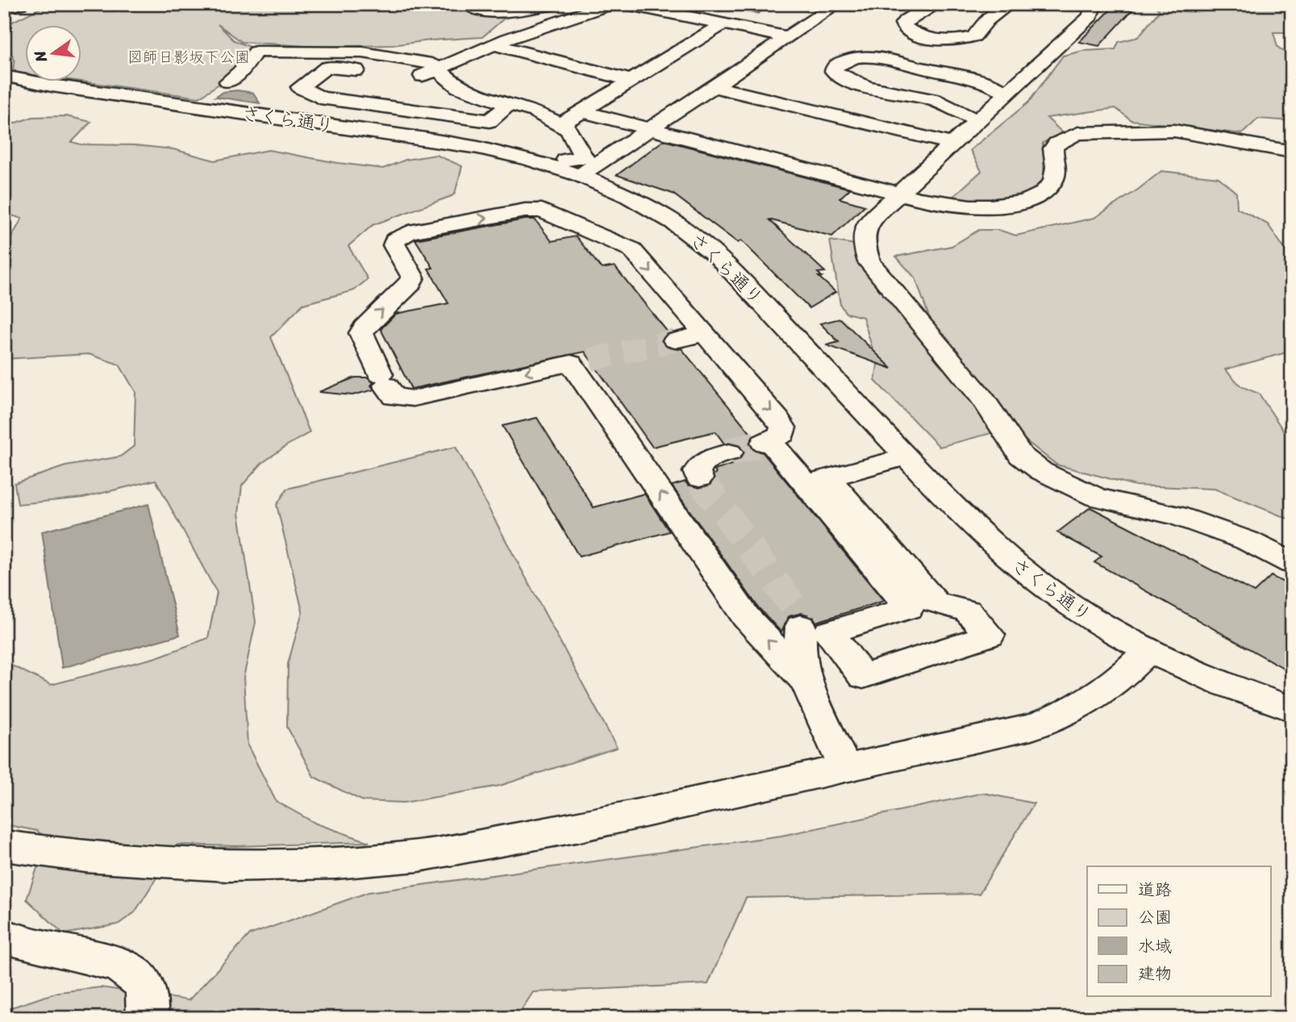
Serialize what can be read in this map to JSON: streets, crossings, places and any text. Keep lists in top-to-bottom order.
{
  "streets": {
    "street": ["さくら通り"]
  },
  "parks": ["図師日影坂下公園"],
  "legend": [
    "道路",
    "公園",
    "水域",
    "建物"
  ],
  "north": "left"
}
